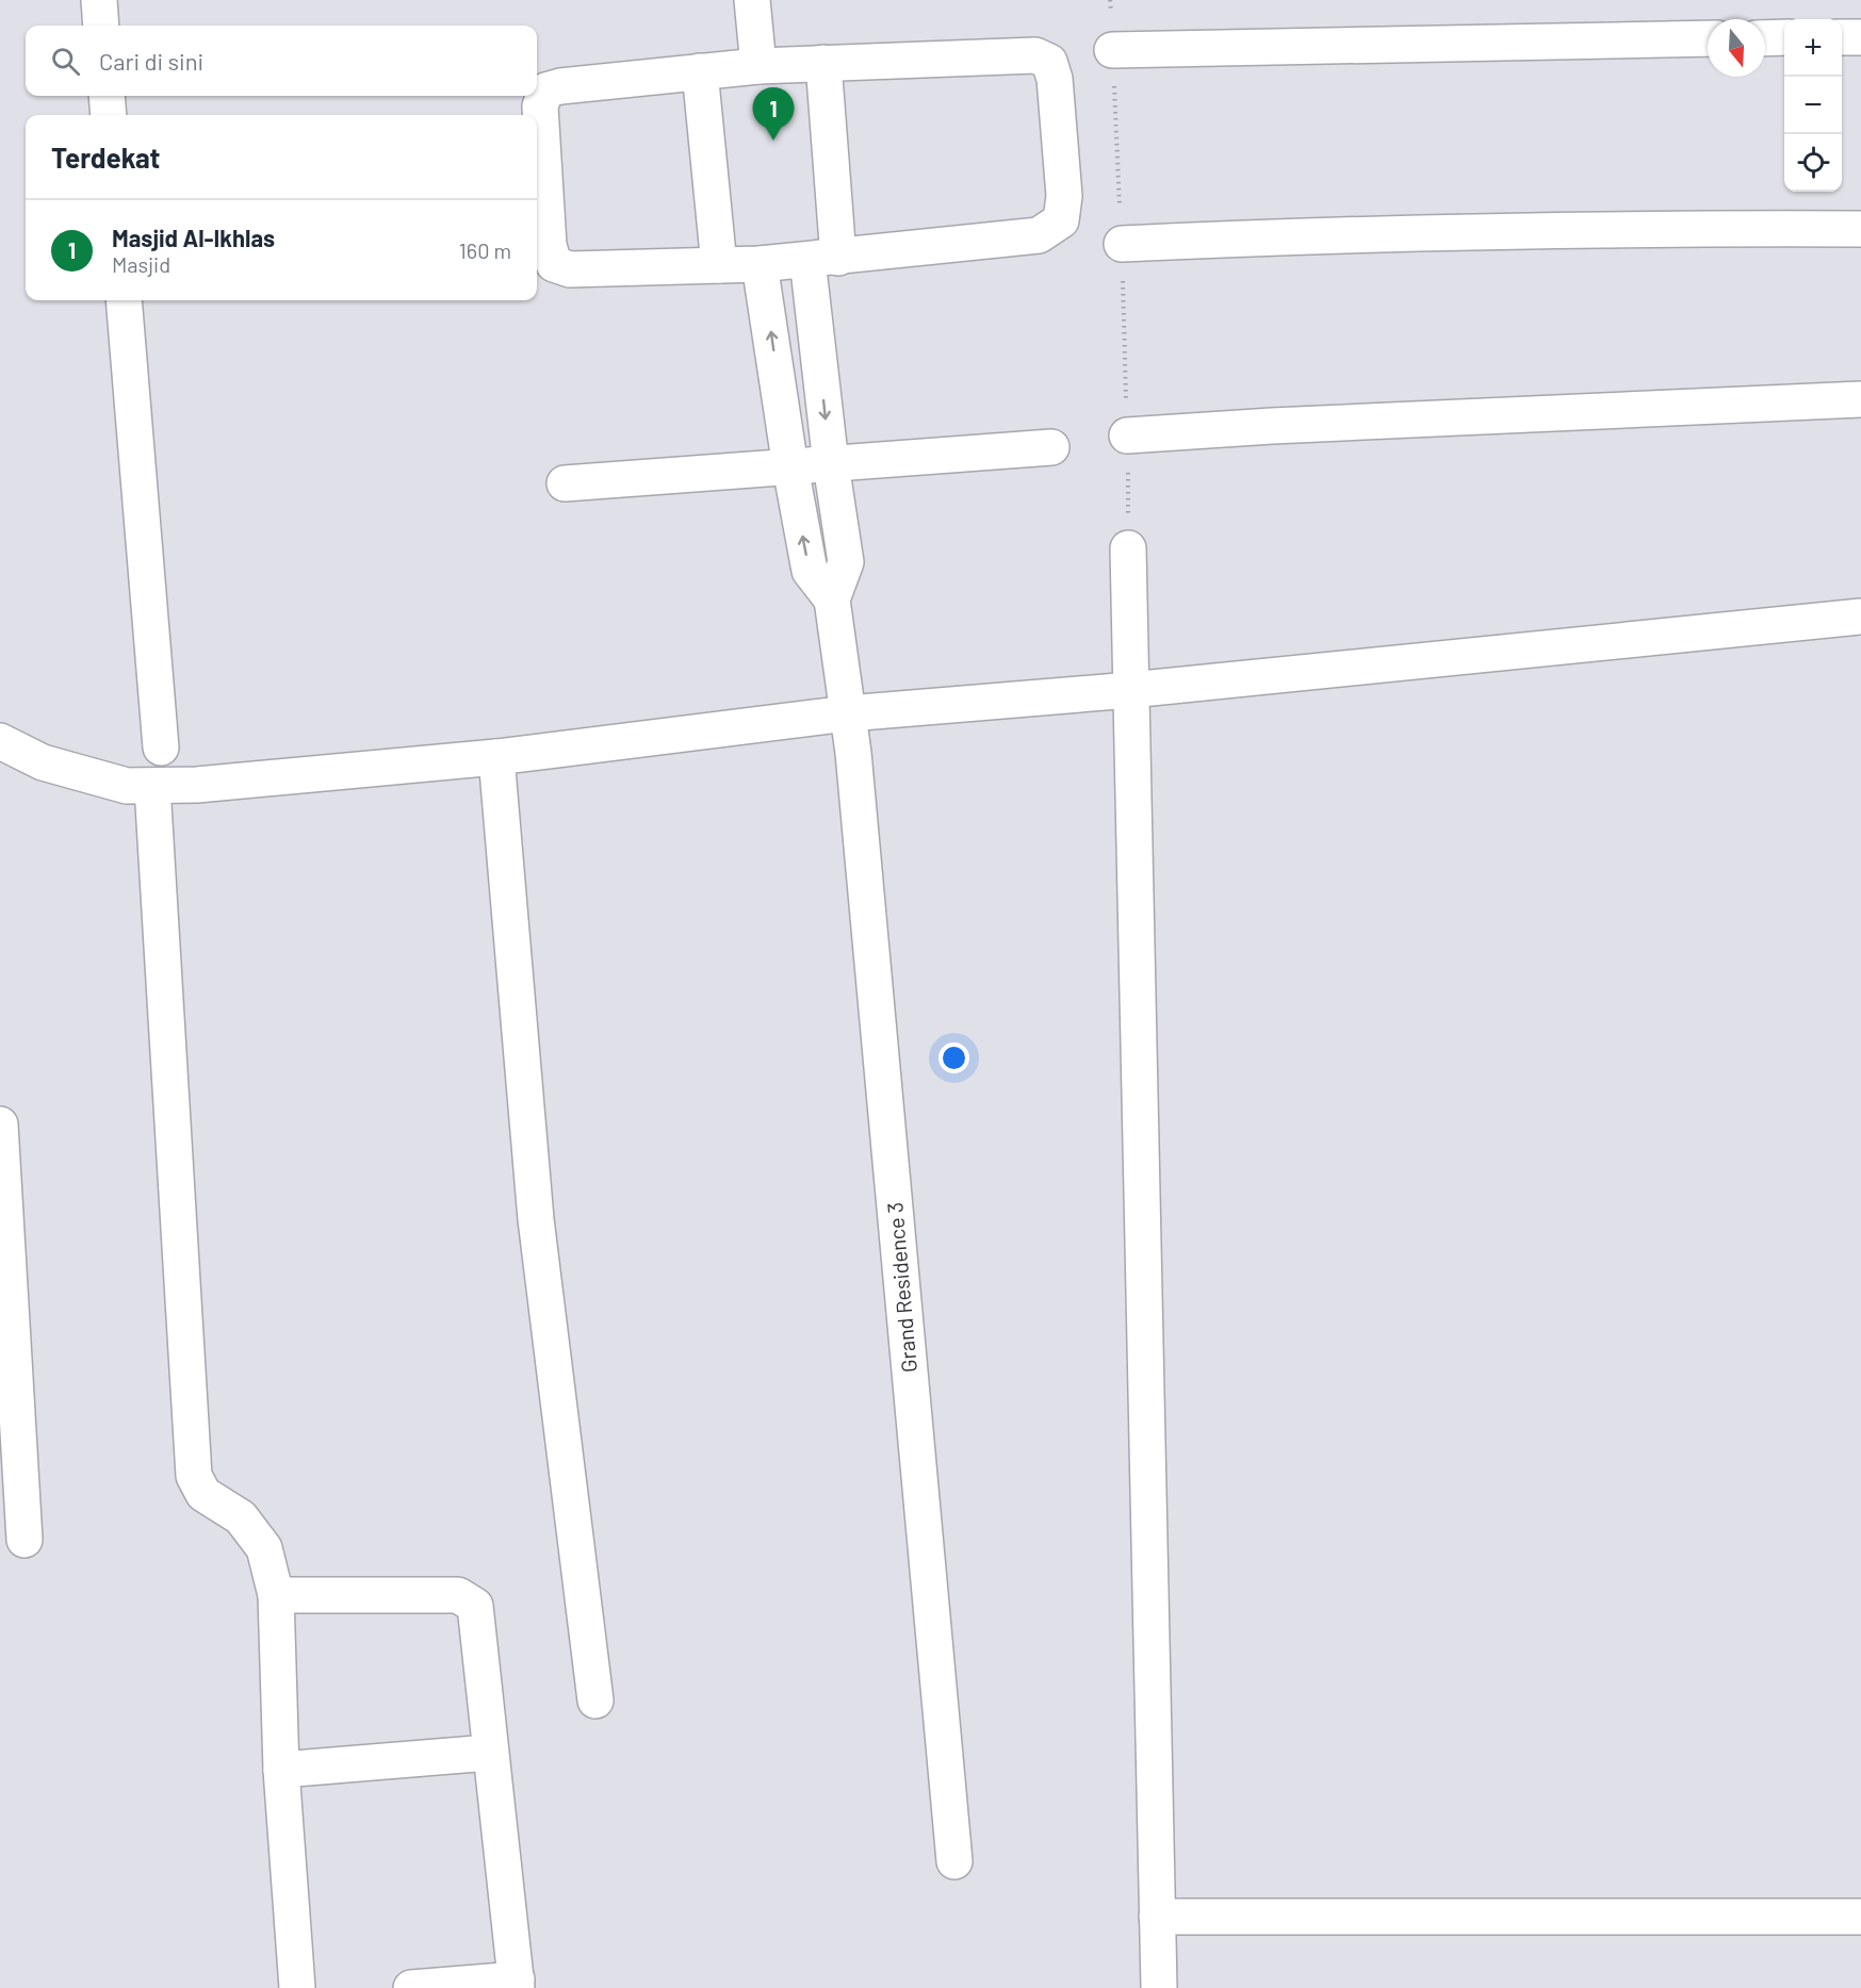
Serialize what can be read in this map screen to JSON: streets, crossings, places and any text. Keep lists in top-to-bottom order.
{
  "streets": {
    "street": ["Grand Residence 3"]
  },
  "north": "bottom",
  "page": {
    "map_buttons": ["+", "−"],
    "search": "Cari di sini",
    "pins": "1",
    "heading": "Terdekat",
    "list": [
      {
        "mark": "1",
        "name": "Masjid Al-Ikhlas",
        "note": "Masjid",
        "value": "160 m"
      }
    ]
  }
}
